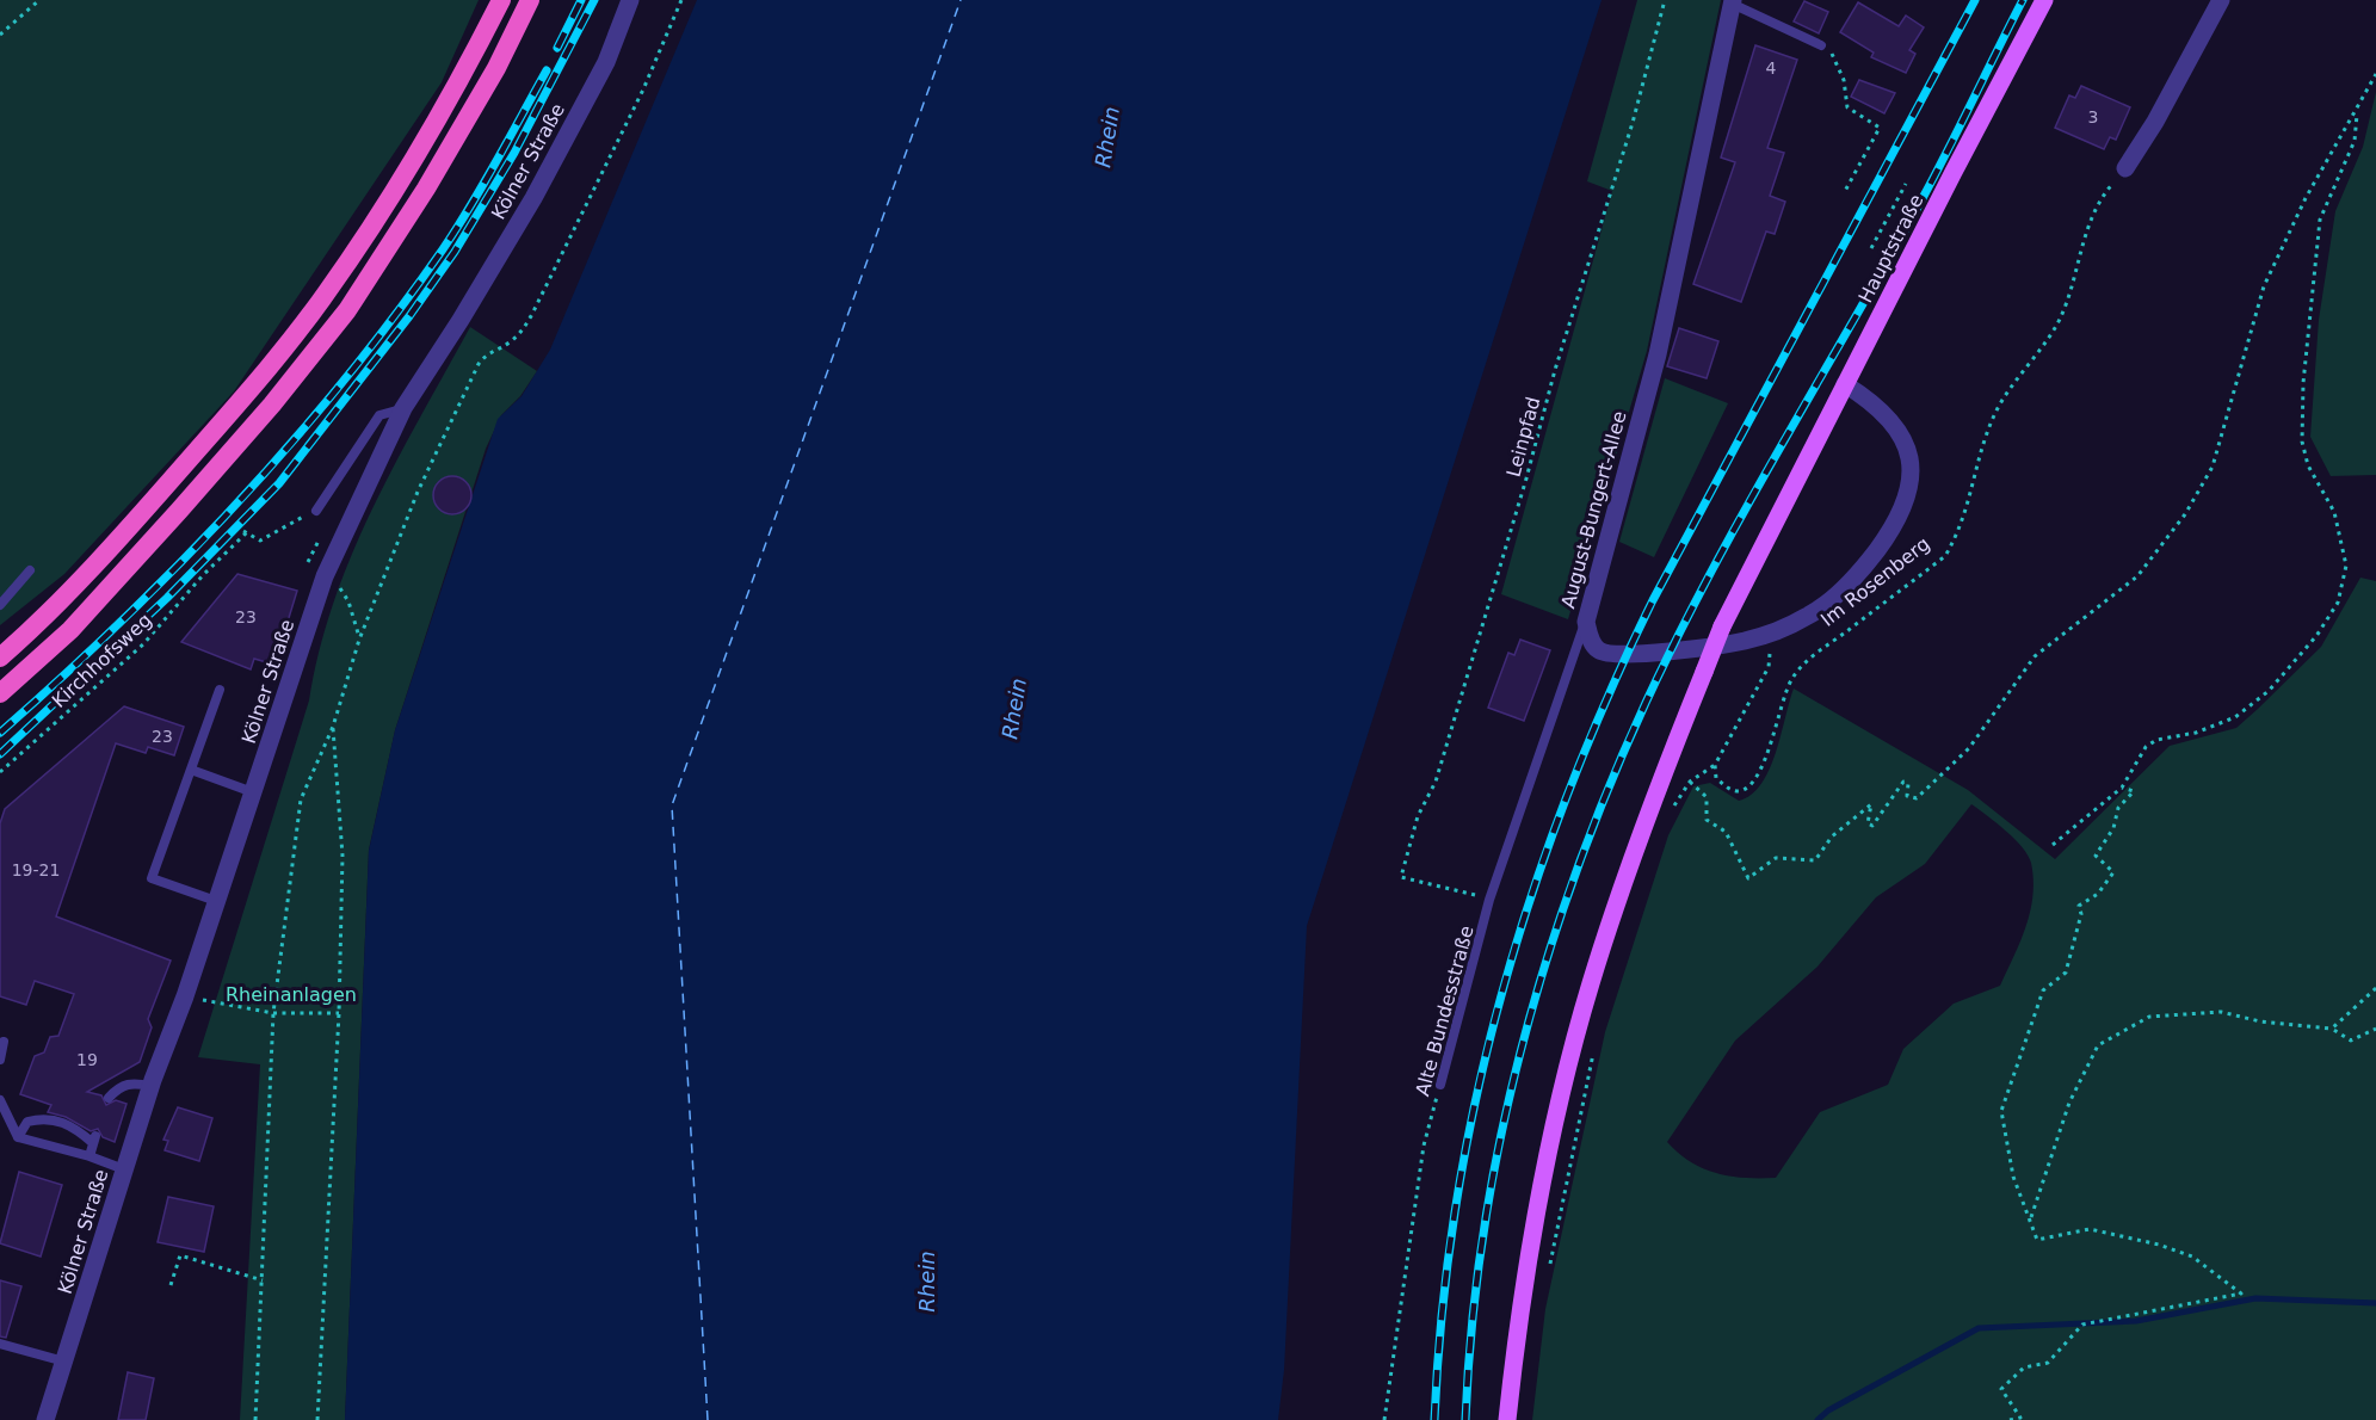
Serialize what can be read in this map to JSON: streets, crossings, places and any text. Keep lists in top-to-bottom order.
{
  "streets": {
    "main road": ["Hauptstraße"],
    "street": ["Kölner Straße", "August-Bungert-Allee"],
    "lane": ["Alte Bundesstraße"],
    "path": ["Leinpfad", "Im Rosenberg", "Kirchhofsweg"]
  },
  "crossings": [
    ["Hauptstraße", "August-Bungert-Allee"],
    ["Leinpfad", "Alte Bundesstraße"],
    ["August-Bungert-Allee", "Alte Bundesstraße"]
  ],
  "water": ["Rhein"],
  "parks": ["Rheinanlagen"],
  "house_numbers": [
    "4",
    "3",
    "23",
    "23",
    "19-21",
    "19"
  ]
}
